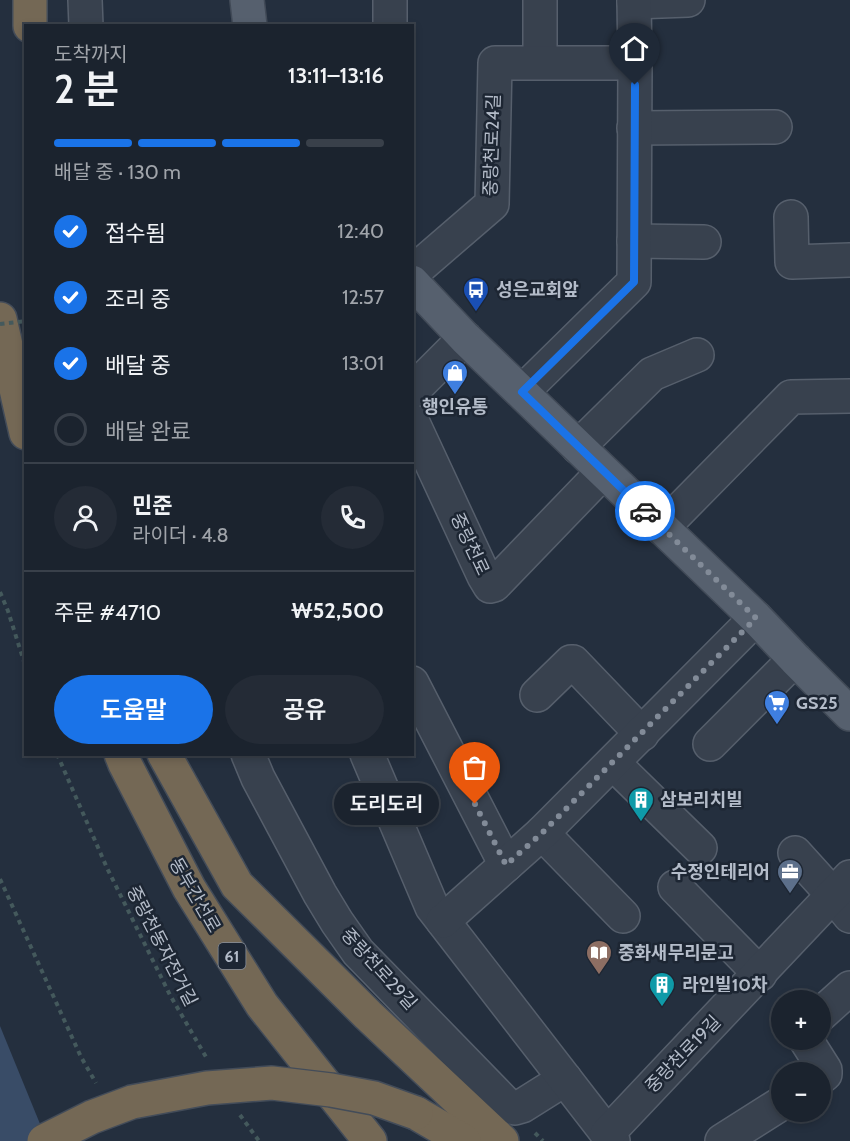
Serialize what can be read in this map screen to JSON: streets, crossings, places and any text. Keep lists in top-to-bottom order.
{
  "streets": {
    "highway": ["동부간선로", "61"],
    "street": [
      "중랑천로24길",
      "중랑천로",
      "중랑천로29길",
      "중랑천로19길"
    ],
    "path": ["중랑천동자전거길"]
  },
  "places": {
    "bus stop": ["성은교회앞"],
    "shop": ["행인유통"],
    "supermarket": ["GS25"],
    "other": ["도리도리"],
    "building": ["삼보리치빌", "라인빌10차"],
    "office": ["수정인테리어"],
    "library": ["중화새무리문고"]
  },
  "page": {
    "heading": ["2 분", "도착까지", "13:11–13:16"],
    "panel": [
      "민준",
      "라이더 · 4.8",
      "주문 #4710",
      "₩52,500"
    ],
    "bar": "배달 중 · 130 m",
    "list": [
      ["접수됨", "12:40"],
      ["조리 중", "12:57"],
      ["배달 중", "13:01"],
      "배달 완료"
    ],
    "buttons": ["도움말", "공유"],
    "bubble": "도리도리",
    "map_buttons": ["+", "−"]
  }
}
